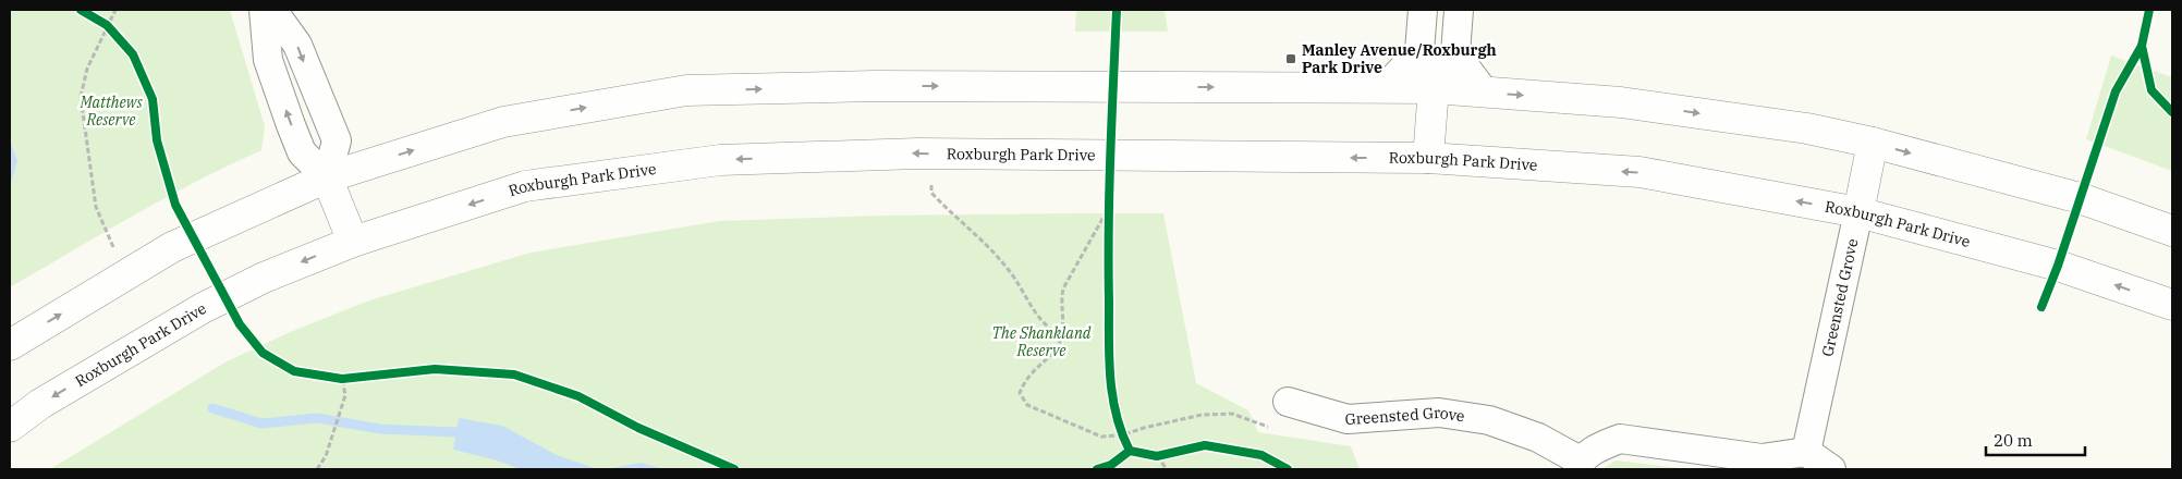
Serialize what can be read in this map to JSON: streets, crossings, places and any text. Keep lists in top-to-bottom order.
{
  "streets": {
    "street": ["Roxburgh Park Drive", "Greensted Grove"]
  },
  "crossings": [
    ["Roxburgh Park Drive", "Greensted Grove"]
  ],
  "parks": ["Matthews Reserve", "The Shankland Reserve"],
  "places": {
    "transit": ["Manley Avenue/Roxburgh Park Drive"]
  },
  "scale_bar": "20 m"
}
